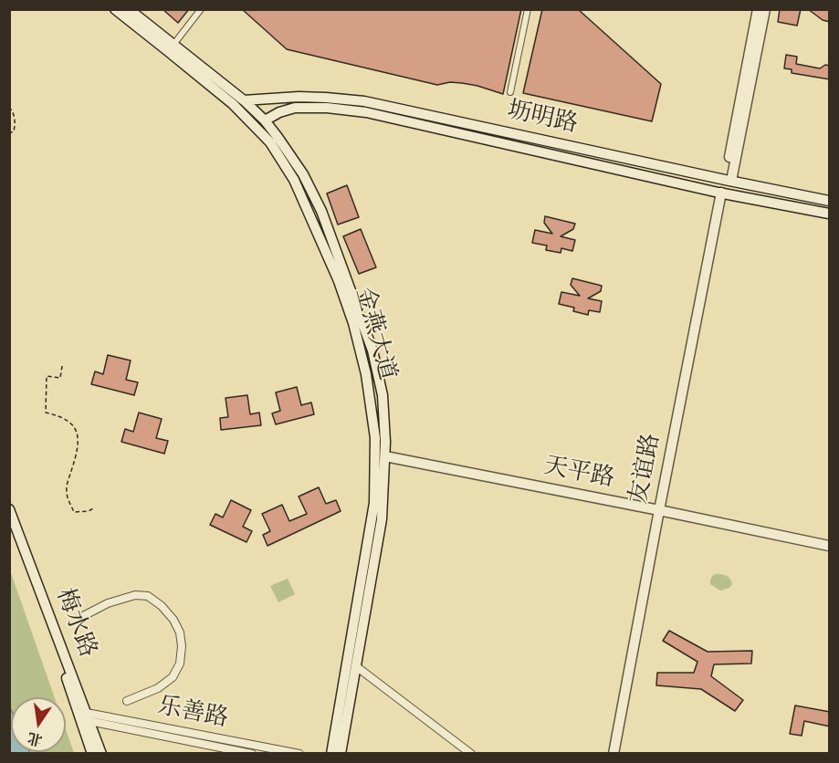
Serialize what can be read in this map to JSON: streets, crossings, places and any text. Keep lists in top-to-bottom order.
{
  "streets": {
    "main road": [
      "坜明路",
      "金燕大道",
      "友谊路",
      "天平路",
      "梅水路"
    ],
    "street": ["乐善路"]
  },
  "crossings": [
    ["坜明路", "金燕大道"],
    ["坜明路", "友谊路"],
    ["金燕大道", "天平路"],
    ["友谊路", "天平路"],
    ["梅水路", "乐善路"]
  ],
  "north": "bottom"
}
